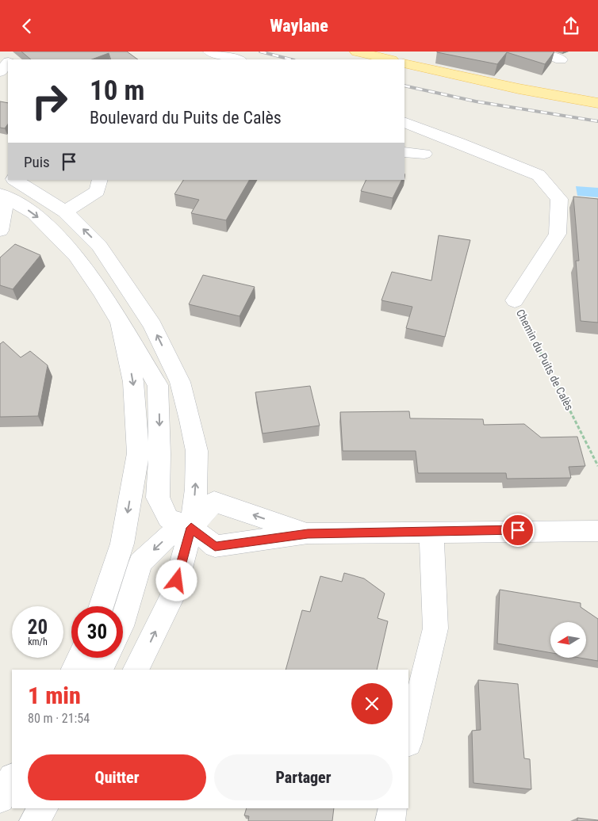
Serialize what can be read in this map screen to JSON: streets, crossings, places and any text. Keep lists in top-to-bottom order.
{
  "streets": {
    "street": ["Chemin du Puits de Calès"]
  },
  "north": "left",
  "page": {
    "header": "Waylane",
    "turn": ["10 m", "Boulevard du Puits de Calès"],
    "then": "Puis",
    "speed": "20 km/h",
    "limit": "30",
    "heading": ["1 min", "80 m · 21:54"],
    "buttons": ["Quitter", "Partager"]
  }
}
